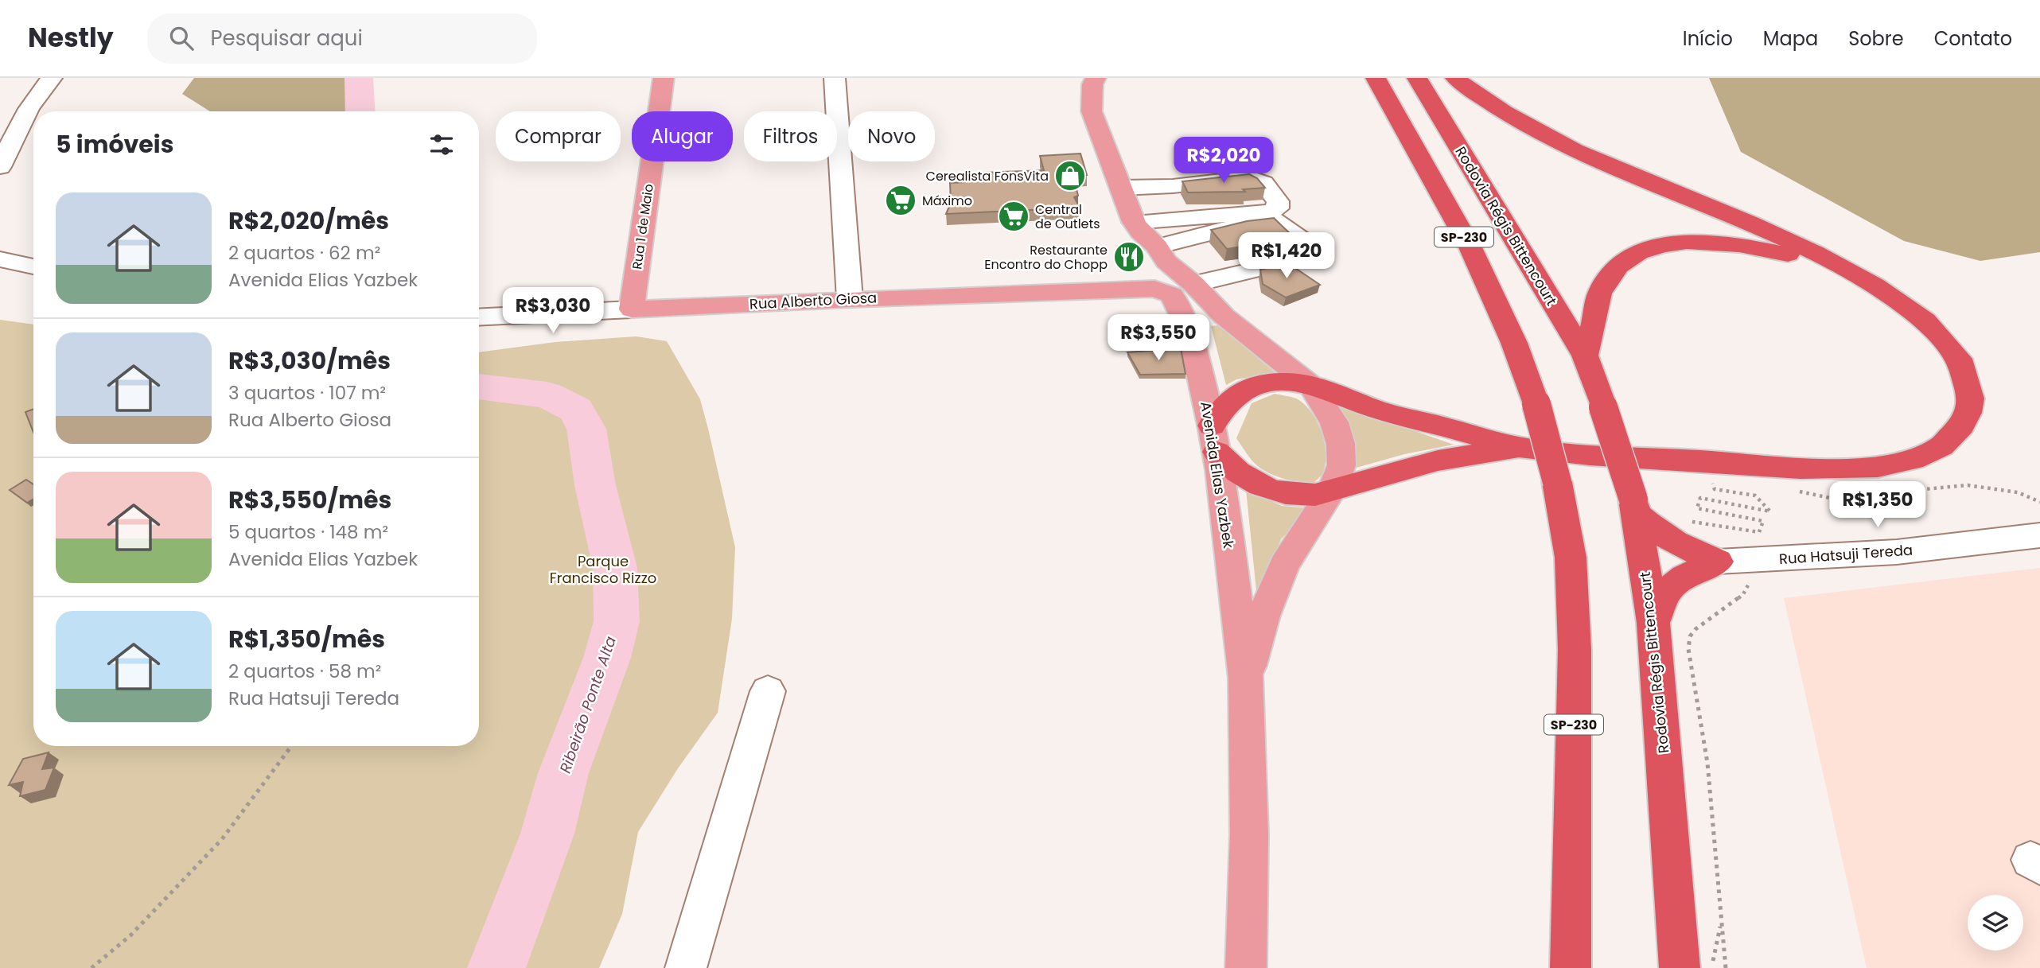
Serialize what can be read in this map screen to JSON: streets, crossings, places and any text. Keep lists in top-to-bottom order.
{
  "streets": {
    "highway": ["Rodovia Régis Bittencourt", "SP-230"],
    "main road": ["Rua 1 de Maio", "Rua Alberto Giosa", "Avenida Elias Yazbek"],
    "street": ["Rua Hatsuji Tereda"]
  },
  "crossings": [
    ["Rua 1 de Maio", "Rua Alberto Giosa"],
    ["Rua Alberto Giosa", "Avenida Elias Yazbek"]
  ],
  "water": ["Ribeirão Ponte Alta"],
  "parks": ["Parque Francisco Rizzo"],
  "places": {
    "shop": ["Cerealista FonsVita"],
    "supermarket": ["Máximo", "Central de Outlets"],
    "restaurant": ["Restaurante Encontro do Chopp"]
  },
  "page": {
    "header": "Nestly",
    "search": "Pesquisar aqui",
    "nav": [
      "Início",
      "Mapa",
      "Sobre",
      "Contato"
    ],
    "chip": [
      "Comprar",
      "Alugar",
      "Filtros",
      "Novo"
    ],
    "heading": "5 imóveis",
    "price": [
      "R$2,020",
      "R$1,420",
      "R$3,030",
      "R$3,550",
      "R$1,350"
    ],
    "list": [
      {
        "name": "R$2,020/mês",
        "note": "2 quartos · 62 m² · Avenida Elias Yazbek"
      },
      {
        "name": "R$3,030/mês",
        "note": "3 quartos · 107 m² · Rua Alberto Giosa"
      },
      {
        "name": "R$3,550/mês",
        "note": "5 quartos · 148 m² · Avenida Elias Yazbek"
      },
      {
        "name": "R$1,350/mês",
        "note": "2 quartos · 58 m² · Rua Hatsuji Tereda"
      }
    ]
  }
}
